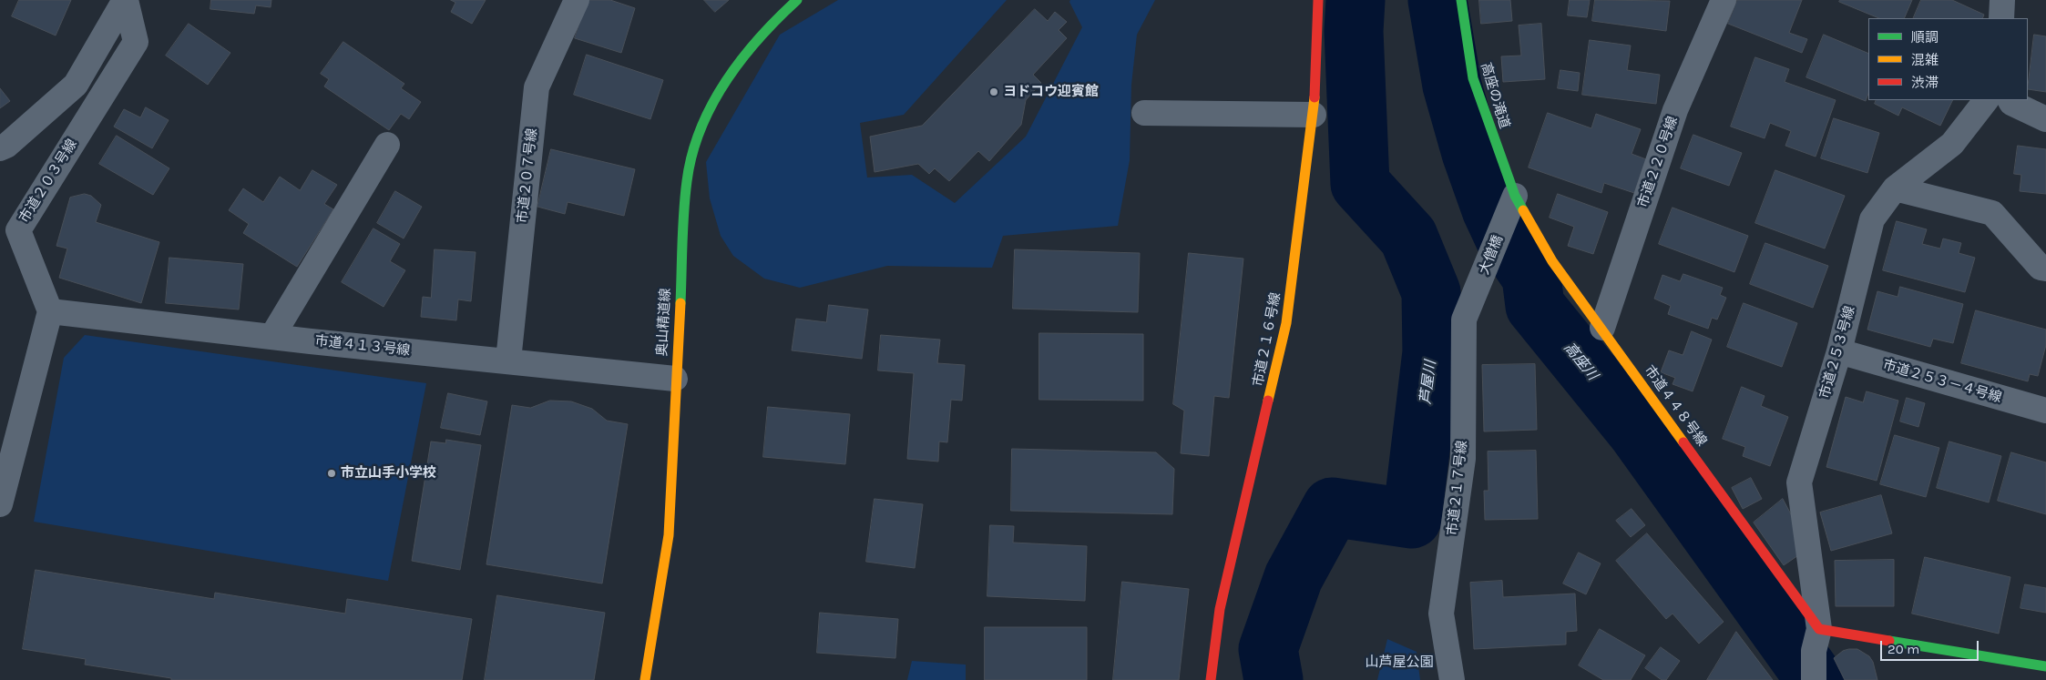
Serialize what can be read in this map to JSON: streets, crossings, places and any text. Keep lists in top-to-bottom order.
{
  "streets": {
    "street": [
      "高座の滝道",
      "市道２２０号線",
      "市道２０７号線",
      "市道２０３号線",
      "大僧橋",
      "奥山精道線",
      "市道２１６号線",
      "市道４１３号線",
      "市道２５３号線",
      "市道２５３－４号線",
      "市道４４８号線",
      "市道２１７号線"
    ]
  },
  "crossings": [
    ["高座の滝道", "大僧橋"],
    ["高座の滝道", "市道４４８号線"],
    ["市道２２０号線", "市道４４８号線"],
    ["市道２０７号線", "市道４１３号線"],
    ["市道２０３号線", "市道４１３号線"],
    ["大僧橋", "市道４４８号線"],
    ["大僧橋", "市道２１７号線"],
    ["奥山精道線", "市道４１３号線"],
    ["市道２５３号線", "市道２５３－４号線"],
    ["市道２５３号線", "市道４４８号線"]
  ],
  "water": ["高座川", "芦屋川"],
  "parks": ["山芦屋公園"],
  "places": ["ヨドコウ迎賓館", "市立山手小学校"],
  "legend": ["順調", "混雑", "渋滞"],
  "scale_bar": "20 m"
}
